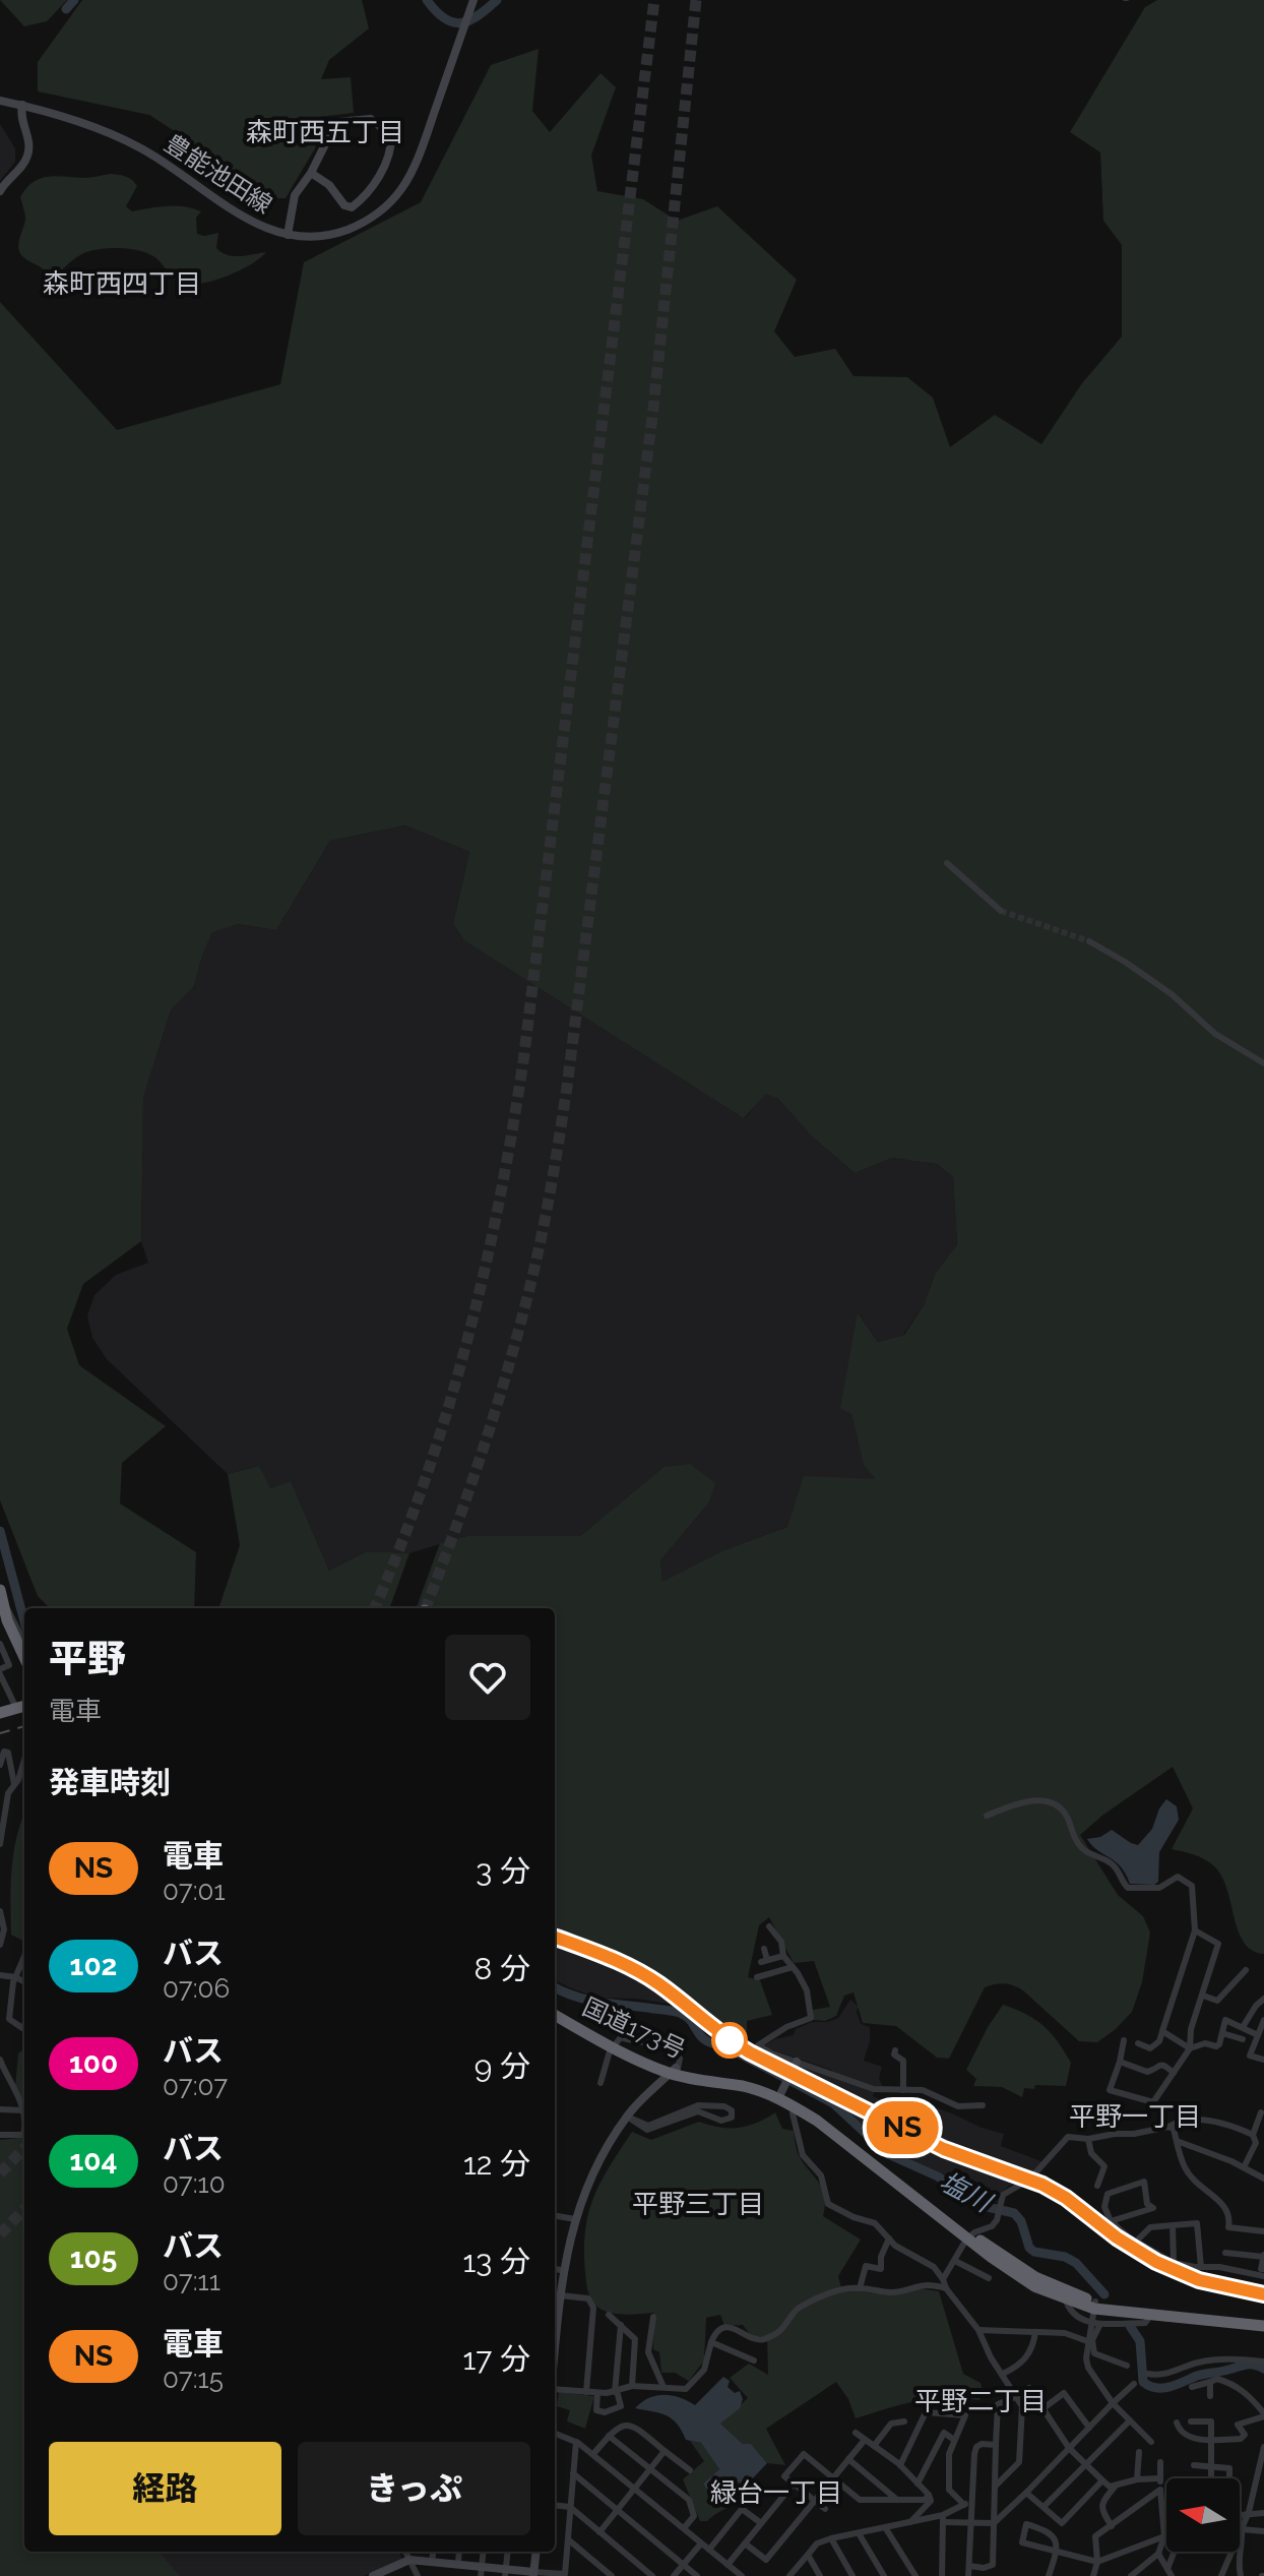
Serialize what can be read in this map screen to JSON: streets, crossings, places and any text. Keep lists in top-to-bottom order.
{
  "streets": {
    "highway": ["国道173号"],
    "street": ["豊能池田線"]
  },
  "districts": [
    "森町西五丁目",
    "森町西四丁目",
    "平野一丁目",
    "平野三丁目",
    "平野二丁目",
    "緑台一丁目"
  ],
  "water": ["塩川"],
  "north": "left",
  "page": {
    "on_map": "NS",
    "heading": [
      ["平野", "電車"],
      "発車時刻"
    ],
    "list": [
      {
        "mark": "NS",
        "name": "電車",
        "note": "07:01",
        "value": "3 分"
      },
      {
        "mark": "102",
        "name": "バス",
        "note": "07:06",
        "value": "8 分"
      },
      {
        "mark": "100",
        "name": "バス",
        "note": "07:07",
        "value": "9 分"
      },
      {
        "mark": "104",
        "name": "バス",
        "note": "07:10",
        "value": "12 分"
      },
      {
        "mark": "105",
        "name": "バス",
        "note": "07:11",
        "value": "13 分"
      },
      {
        "mark": "NS",
        "name": "電車",
        "note": "07:15",
        "value": "17 分"
      }
    ],
    "buttons": ["経路", "きっぷ"]
  }
}
